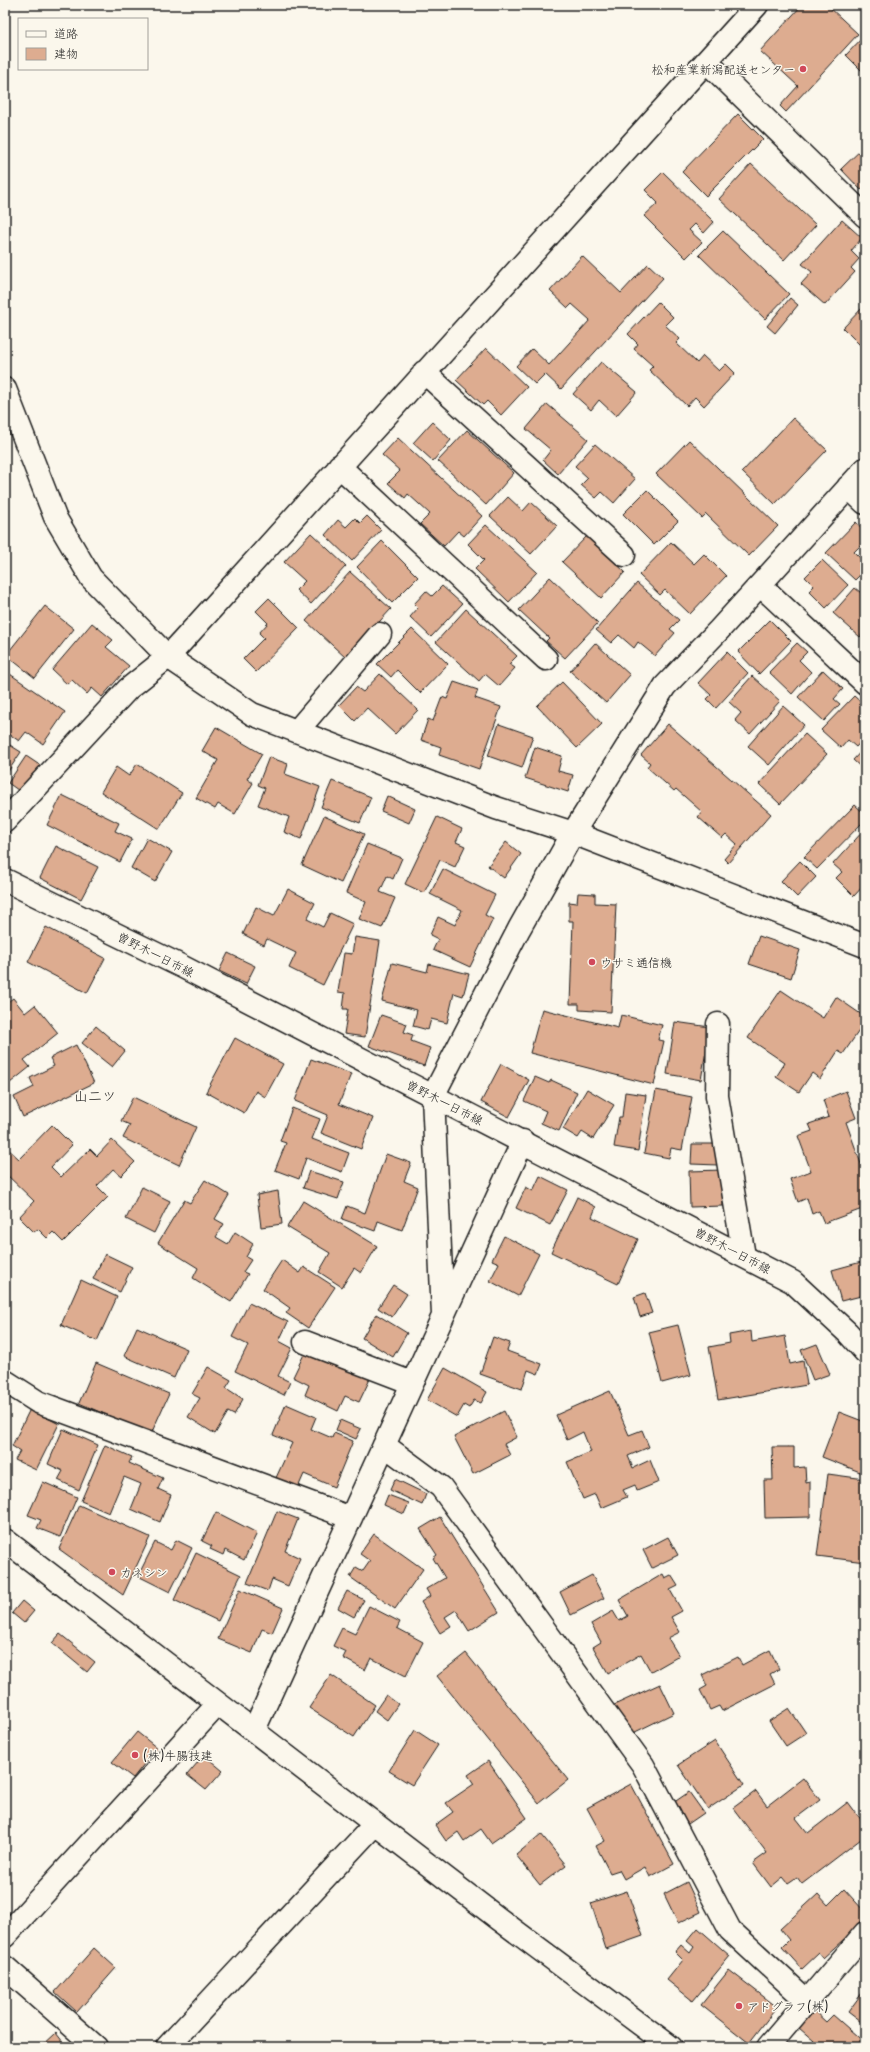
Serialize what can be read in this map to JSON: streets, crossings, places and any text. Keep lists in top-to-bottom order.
{
  "streets": {
    "street": ["曽野木一日市線"]
  },
  "districts": ["山二ツ"],
  "places": [
    "松和産業新潟配送センター",
    "ウサミ通信機",
    "カネシン",
    "(株)牛腸技建",
    "アドグラフ(株)"
  ],
  "legend": ["道路", "建物"]
}
